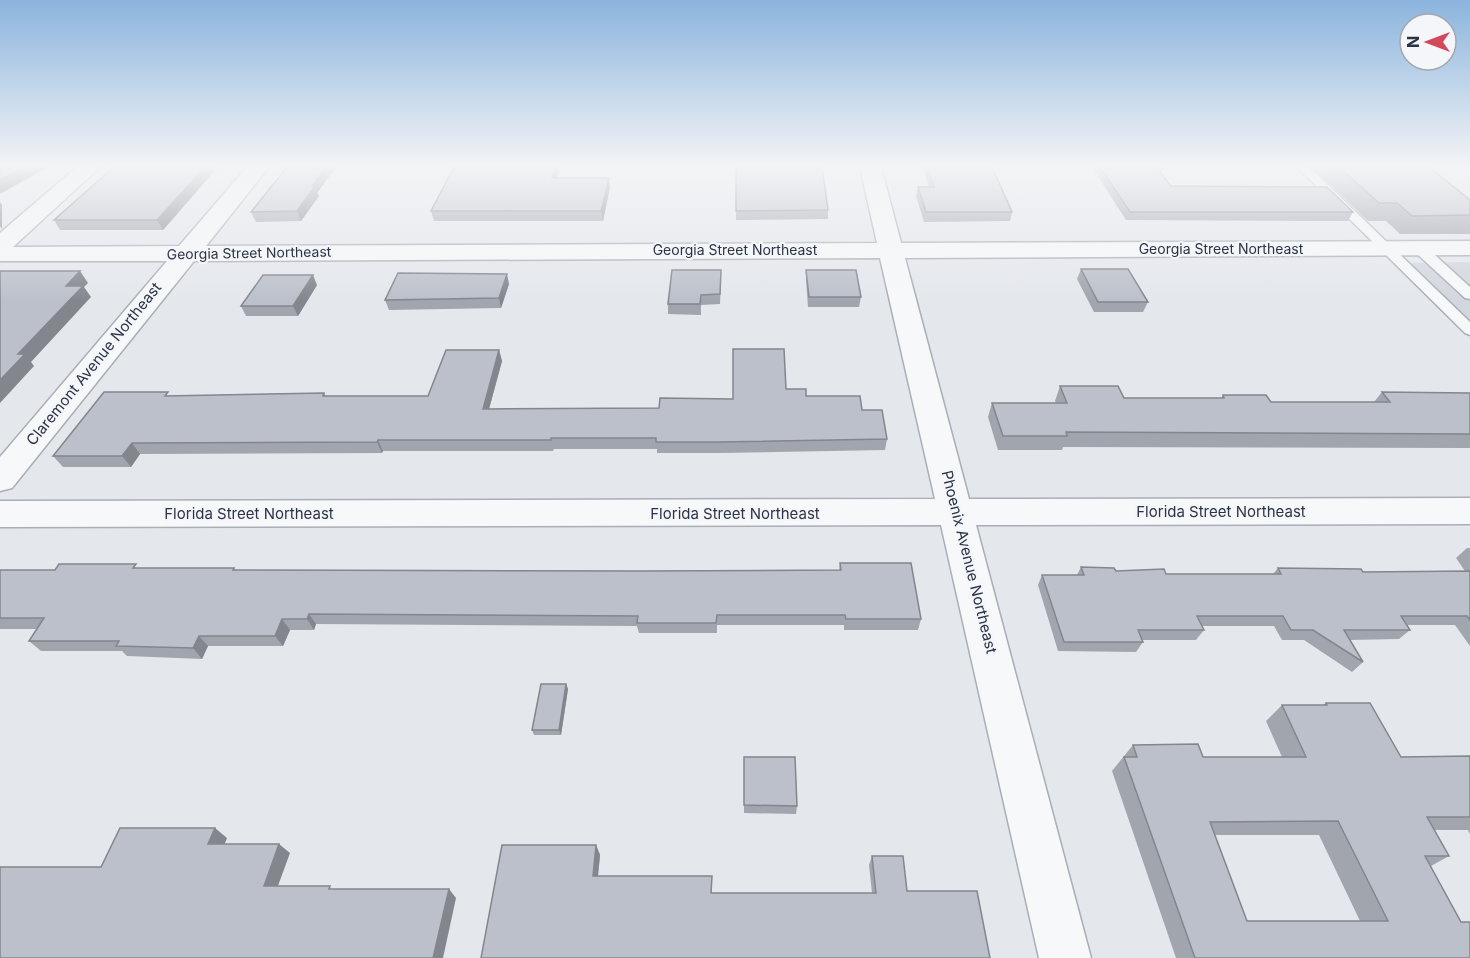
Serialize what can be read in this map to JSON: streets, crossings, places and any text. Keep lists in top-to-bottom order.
{
  "streets": {
    "street": [
      "Georgia Street Northeast",
      "Claremont Avenue Northeast",
      "Florida Street Northeast",
      "Phoenix Avenue Northeast"
    ]
  },
  "crossings": [
    ["Georgia Street Northeast", "Claremont Avenue Northeast"],
    ["Georgia Street Northeast", "Phoenix Avenue Northeast"],
    ["Florida Street Northeast", "Phoenix Avenue Northeast"]
  ],
  "north": "left"
}
